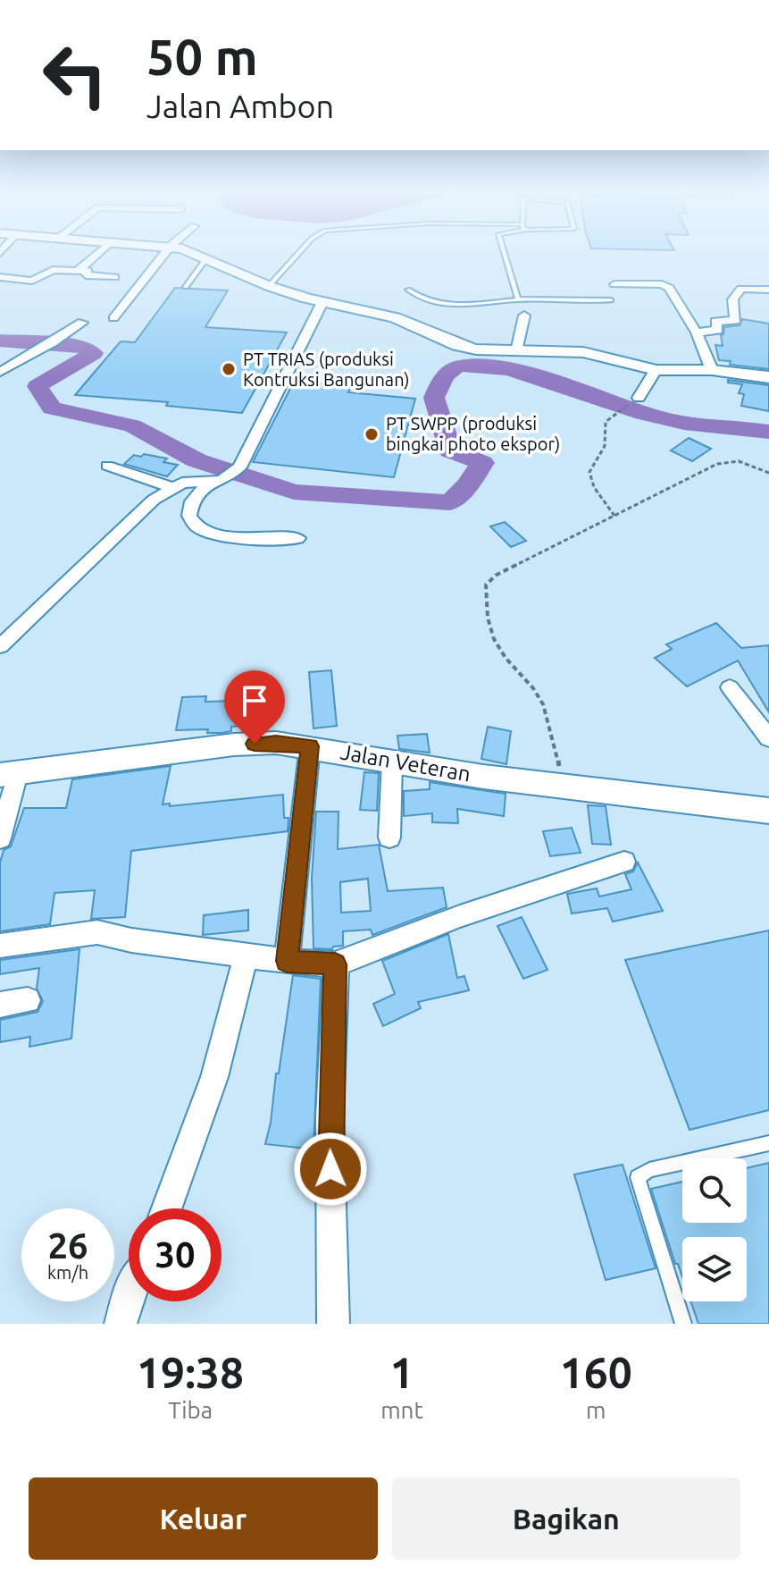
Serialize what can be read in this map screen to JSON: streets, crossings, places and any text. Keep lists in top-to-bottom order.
{
  "streets": {
    "street": ["Jalan Veteran"]
  },
  "places": ["PT TRIAS (produksi Kontruksi Bangunan)", "PT SWPP (produksi bingkai photo ekspor)"],
  "page": {
    "turn": ["50 m", "Jalan Ambon"],
    "speed": "26 km/h",
    "limit": "30",
    "eta": [
      "19:38",
      "Tiba",
      "1",
      "mnt",
      "160",
      "m"
    ],
    "buttons": ["Keluar", "Bagikan"]
  }
}
